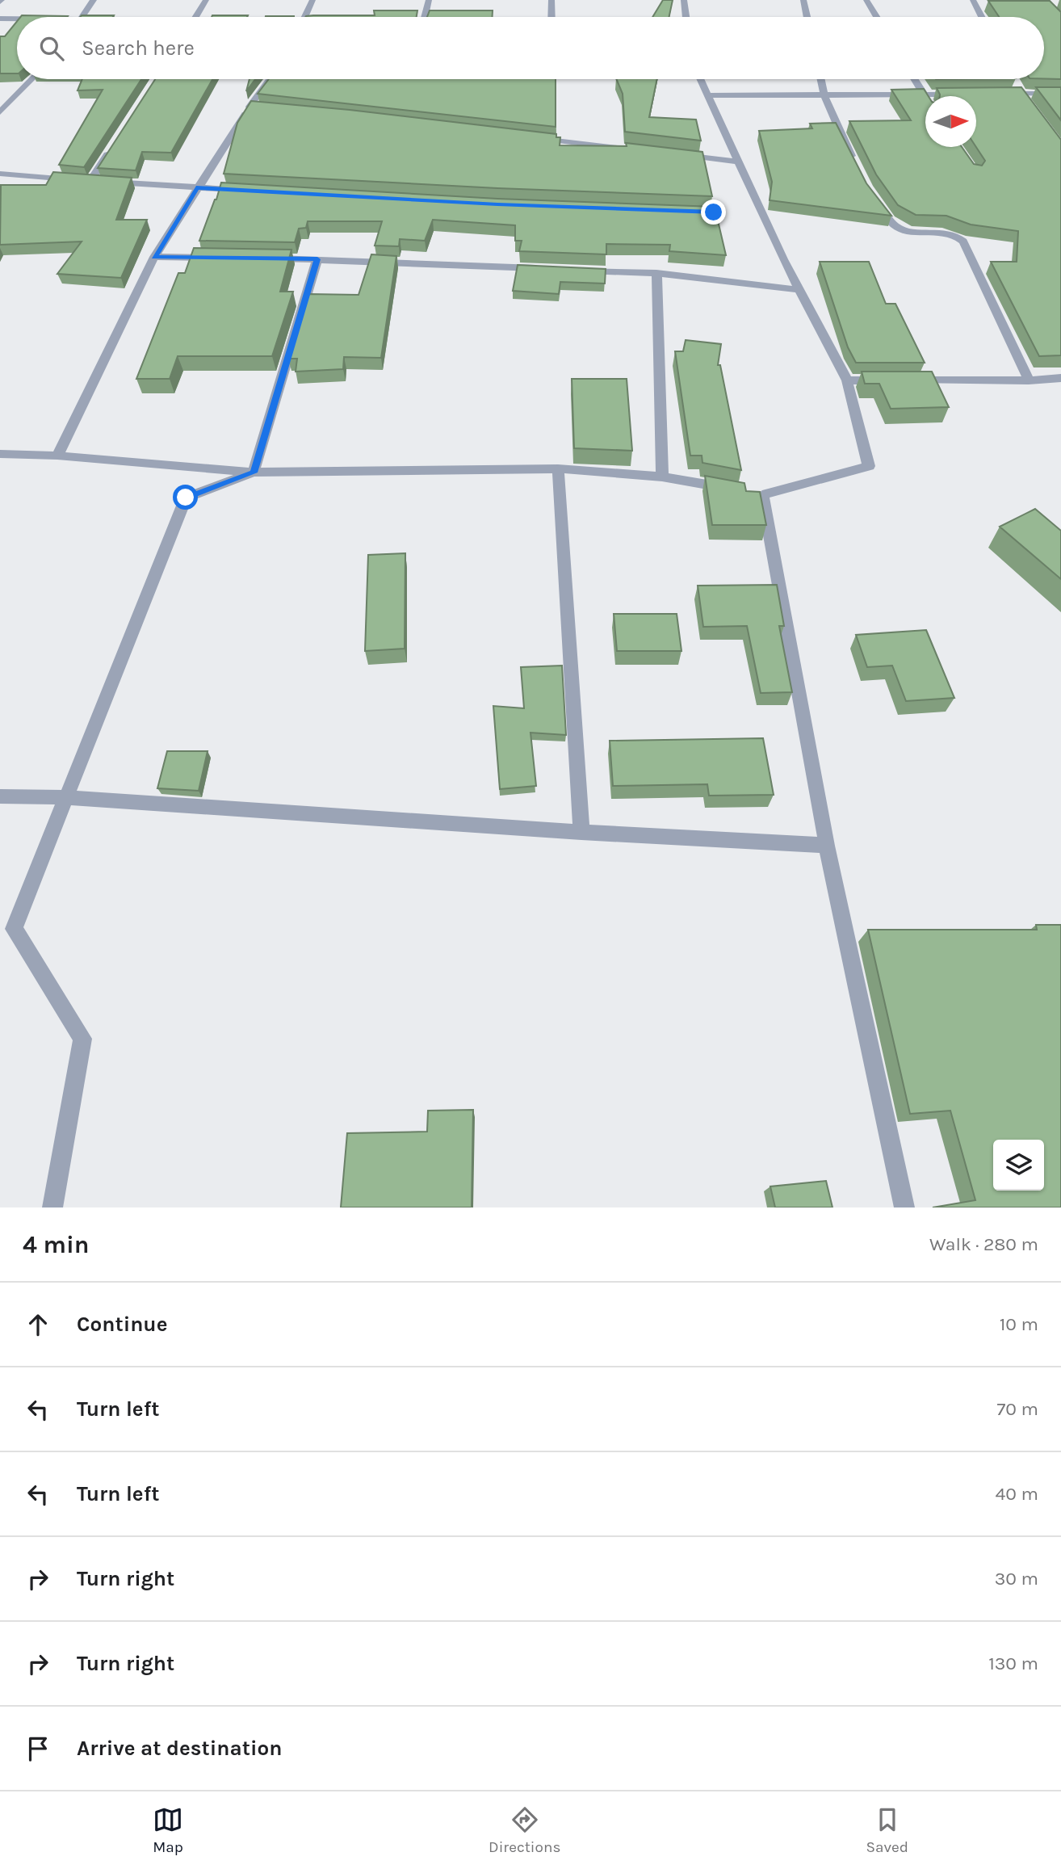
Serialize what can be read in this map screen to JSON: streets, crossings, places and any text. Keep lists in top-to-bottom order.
{
  "north": "right",
  "page": {
    "search": "Search here",
    "heading": ["4 min", "Walk · 280 m"],
    "list": [
      ["Continue", "10 m"],
      ["Turn left", "70 m"],
      ["Turn left", "40 m"],
      ["Turn right", "30 m"],
      ["Turn right", "130 m"],
      "Arrive at destination"
    ],
    "nav": ["Map", "Directions", "Saved"]
  }
}
